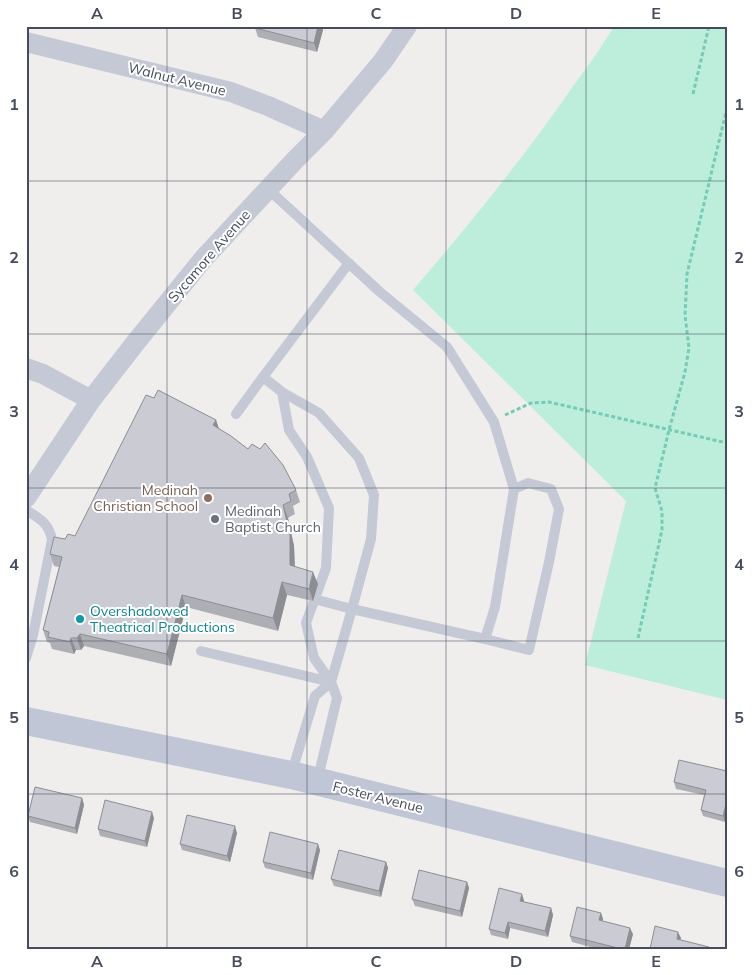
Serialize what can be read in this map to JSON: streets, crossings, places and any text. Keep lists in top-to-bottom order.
{
  "streets": {
    "street": ["Walnut Avenue", "Sycamore Avenue", "Foster Avenue"]
  },
  "crossings": [
    ["Walnut Avenue", "Sycamore Avenue"]
  ],
  "places": ["Medinah Christian School", "Medinah Baptist Church", "Overshadowed Theatrical Productions"],
  "grid": {
    "columns": [
      "A",
      "B",
      "C",
      "D",
      "E"
    ],
    "rows": [
      "1",
      "2",
      "3",
      "4",
      "5",
      "6"
    ]
  }
}
